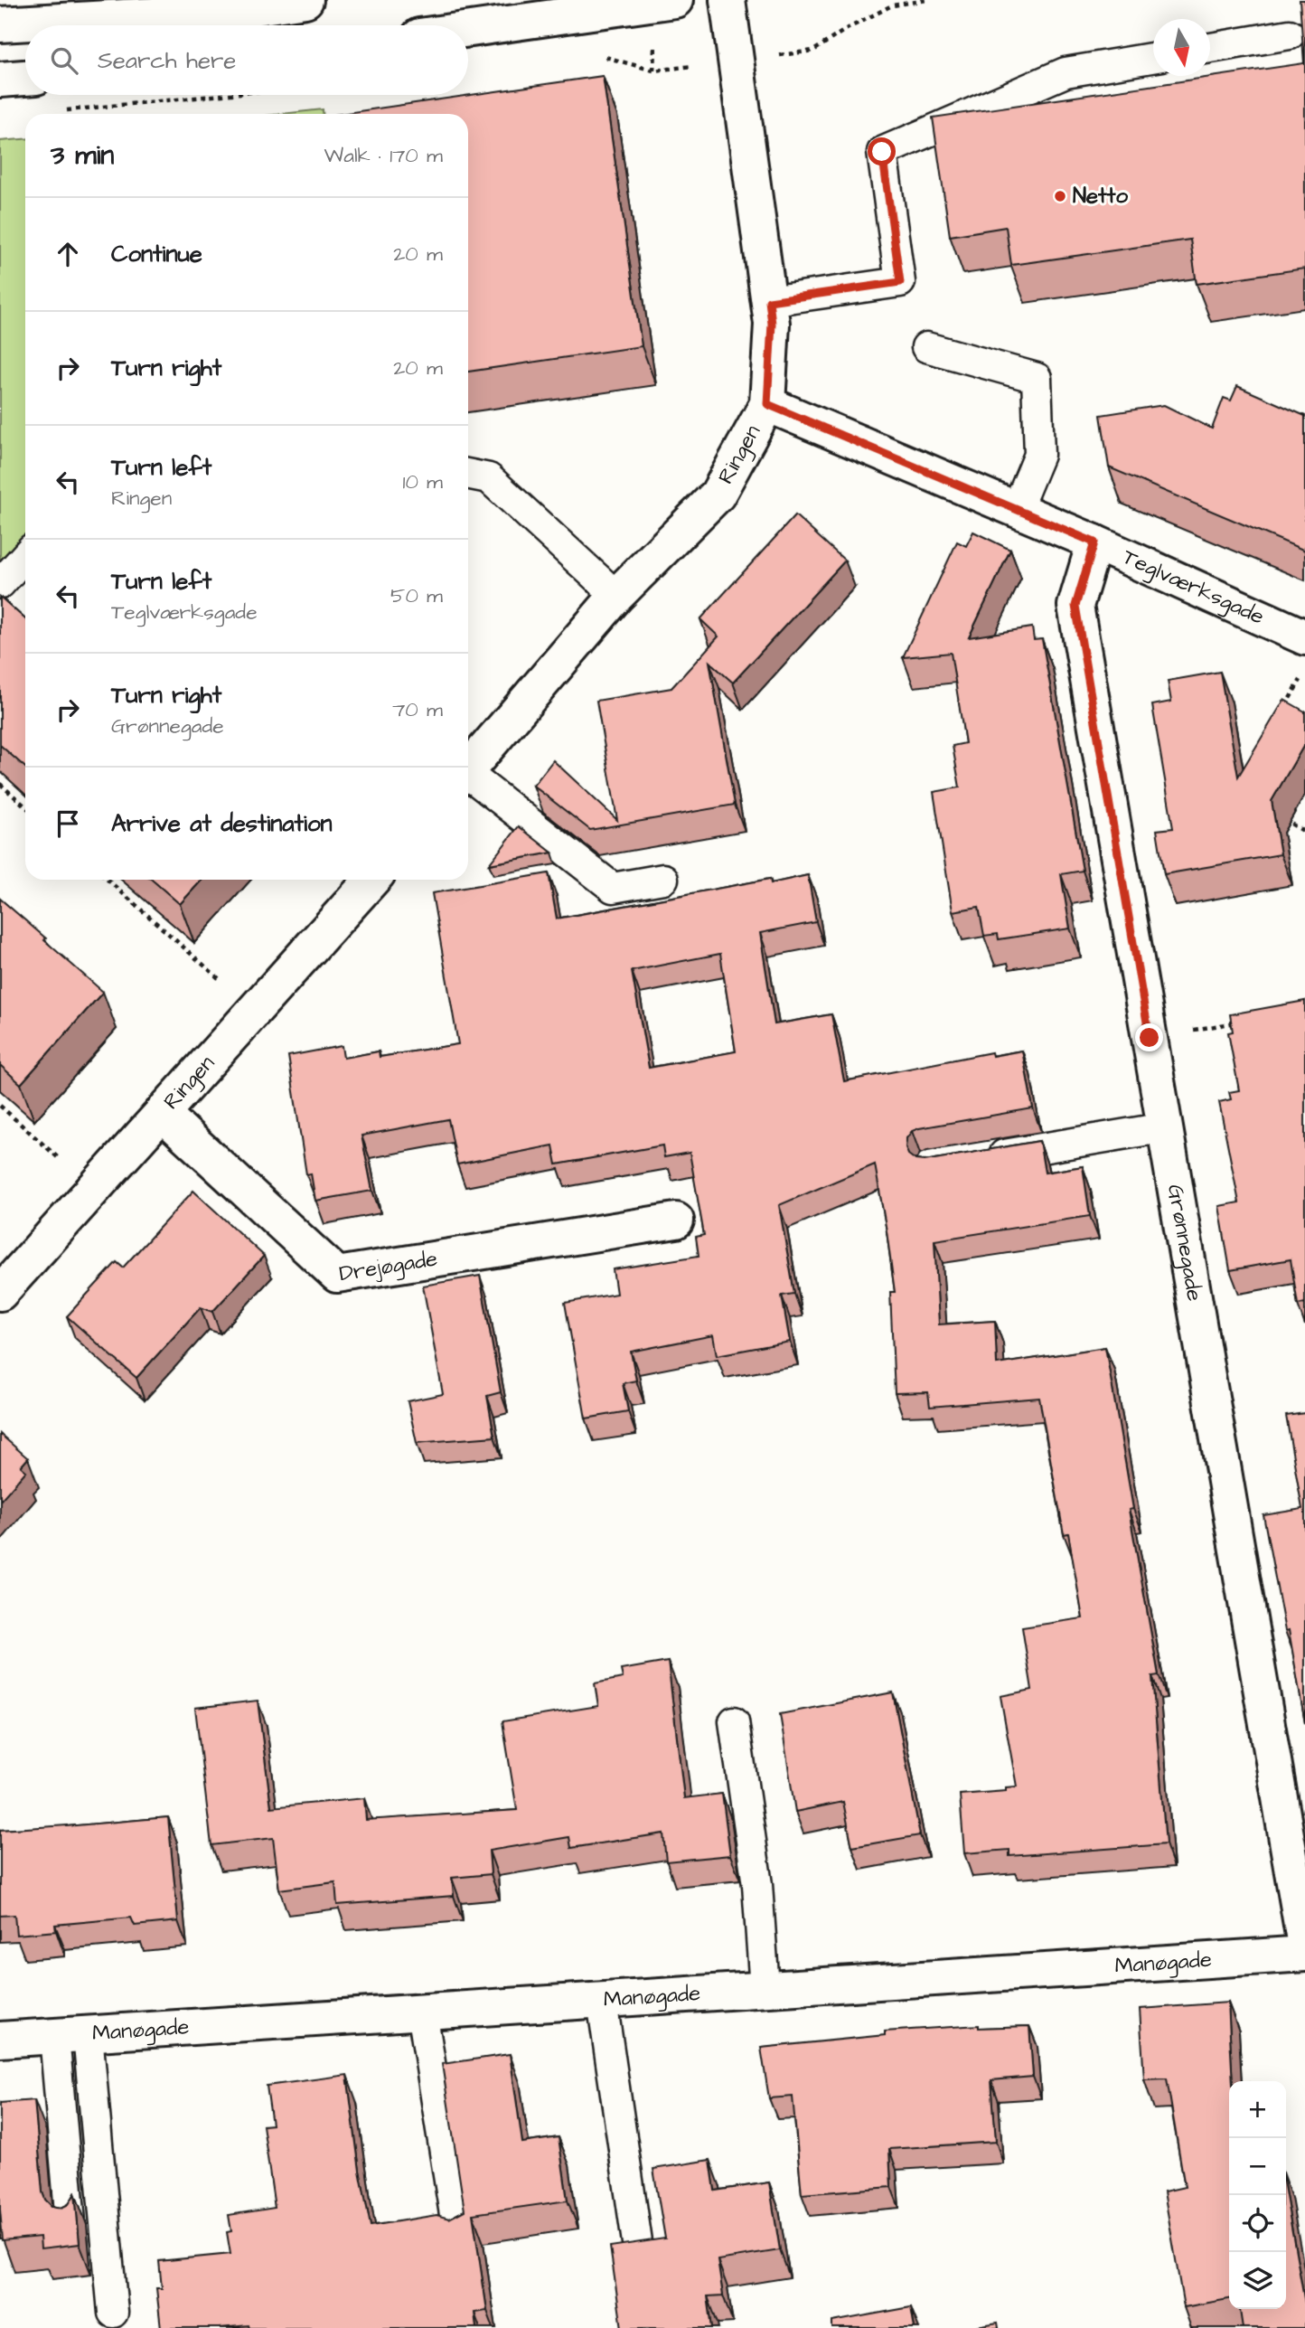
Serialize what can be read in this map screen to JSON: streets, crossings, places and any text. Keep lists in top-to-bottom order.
{
  "streets": {
    "street": [
      "Ringen",
      "Teglværksgade",
      "Grønnegade",
      "Drejøgade",
      "Manøgade"
    ]
  },
  "crossings": [
    ["Ringen", "Teglværksgade"],
    ["Ringen", "Drejøgade"],
    ["Teglværksgade", "Grønnegade"]
  ],
  "places": ["Netto"],
  "north": "bottom",
  "page": {
    "search": "Search here",
    "heading": ["3 min", "Walk · 170 m"],
    "list": [
      ["Continue", "20 m"],
      ["Turn right", "20 m"],
      ["Turn left", "Ringen", "10 m"],
      ["Turn left", "Teglværksgade", "50 m"],
      ["Turn right", "Grønnegade", "70 m"],
      "Arrive at destination"
    ],
    "map_buttons": ["+", "−"]
  }
}
